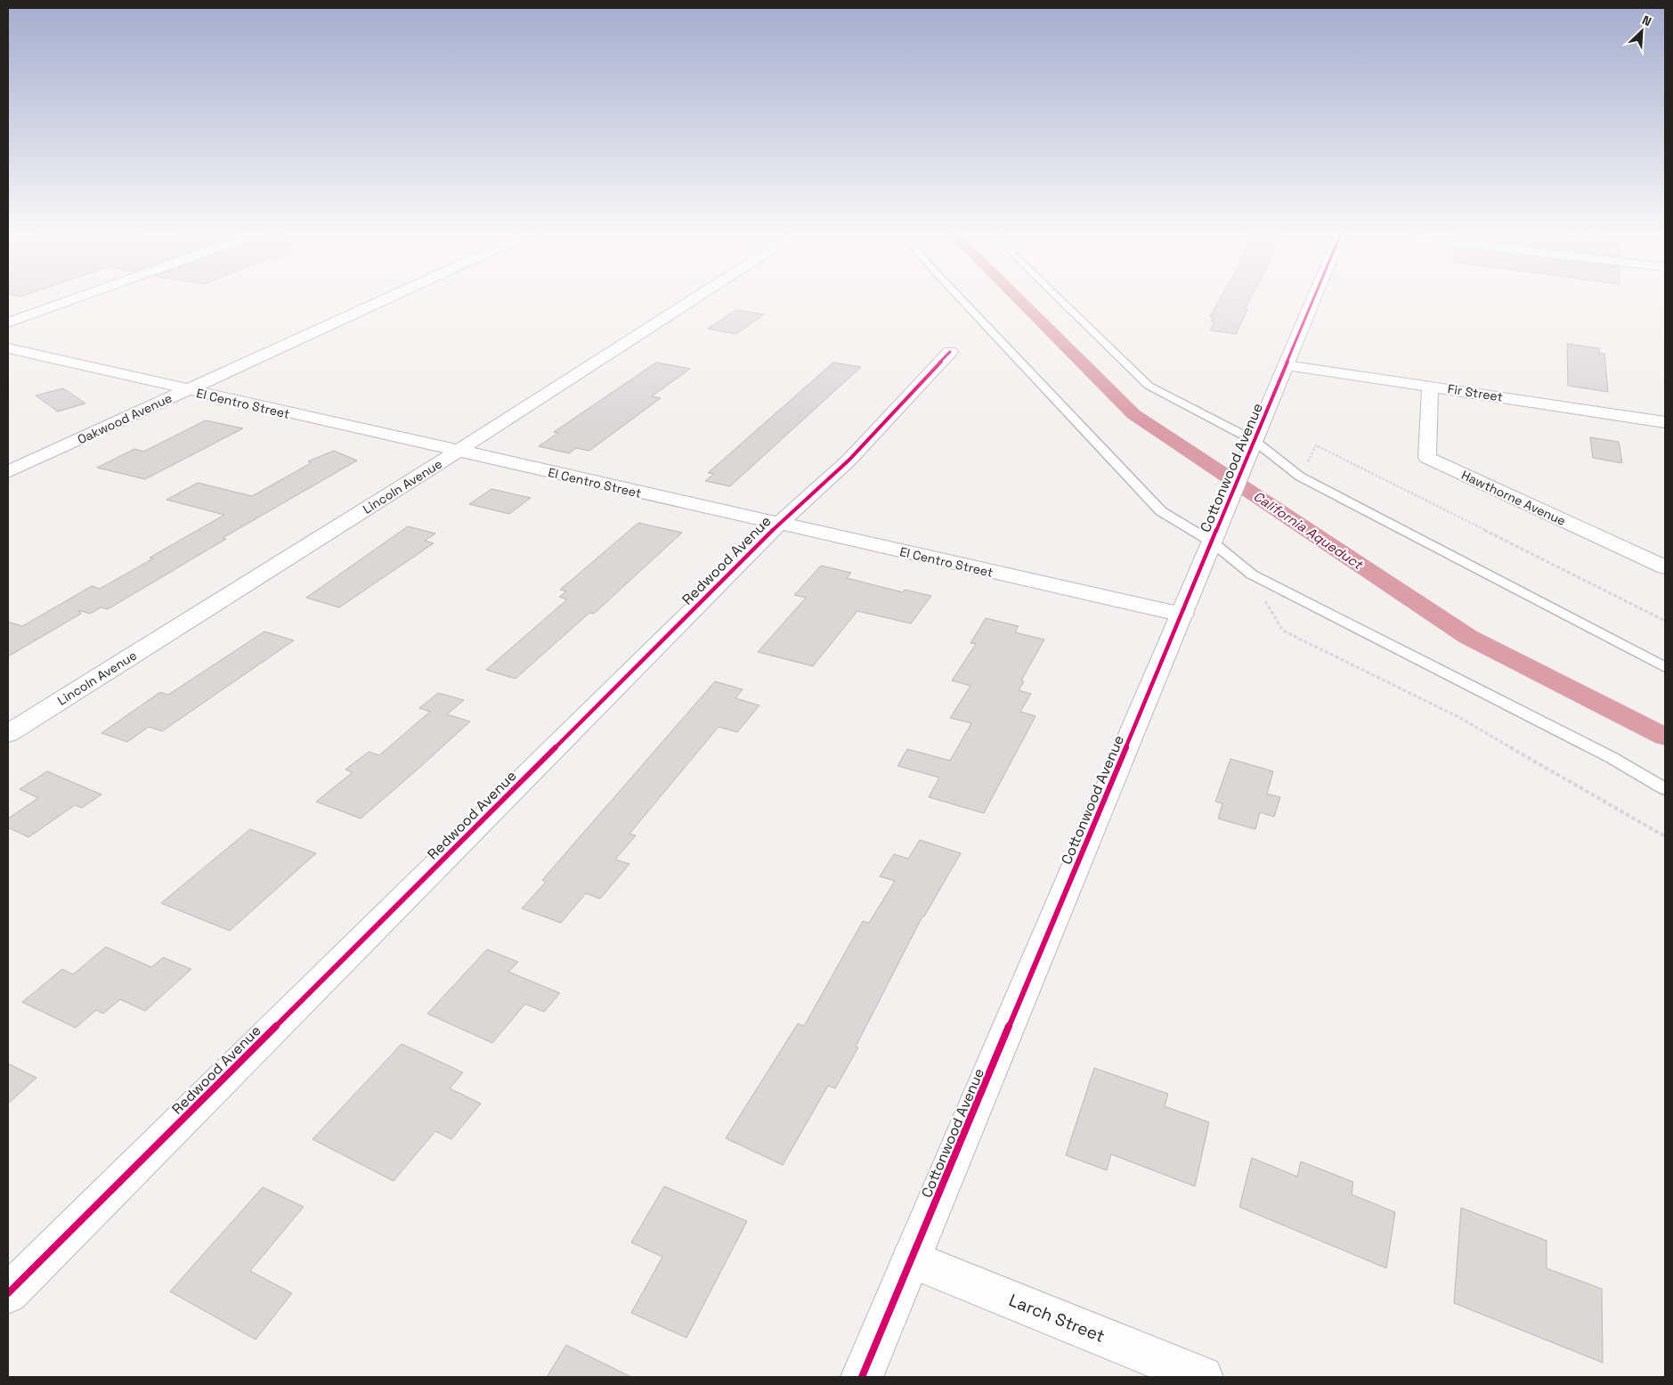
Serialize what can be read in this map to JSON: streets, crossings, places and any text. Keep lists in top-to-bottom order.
{
  "streets": {
    "street": [
      "Fir Street",
      "El Centro Street",
      "Oakwood Avenue",
      "Cottonwood Avenue",
      "Lincoln Avenue",
      "Hawthorne Avenue",
      "Redwood Avenue",
      "Larch Street"
    ]
  },
  "crossings": [
    ["Fir Street", "Cottonwood Avenue"],
    ["Fir Street", "Hawthorne Avenue"],
    ["El Centro Street", "Oakwood Avenue"],
    ["El Centro Street", "Cottonwood Avenue"],
    ["El Centro Street", "Lincoln Avenue"],
    ["El Centro Street", "Redwood Avenue"],
    ["Cottonwood Avenue", "Larch Street"]
  ],
  "water": ["California Aqueduct"],
  "north": "top right"
}
